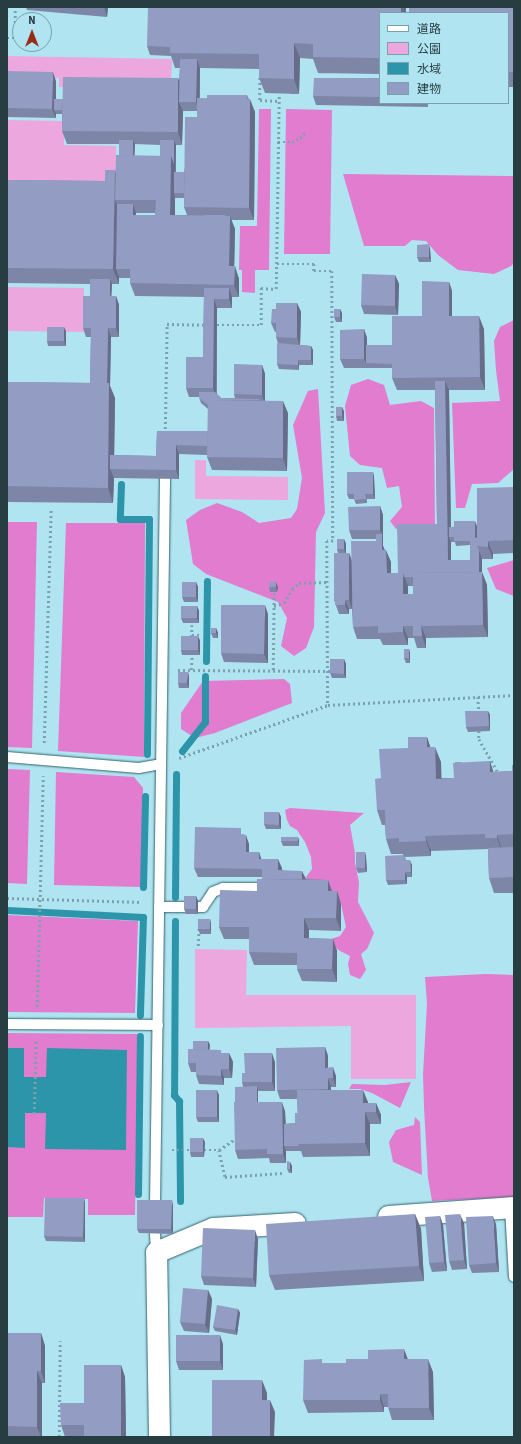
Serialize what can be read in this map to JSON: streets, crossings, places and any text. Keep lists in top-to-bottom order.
{
  "legend": [
    "道路",
    "公園",
    "水域",
    "建物"
  ],
  "north": "top"
}
